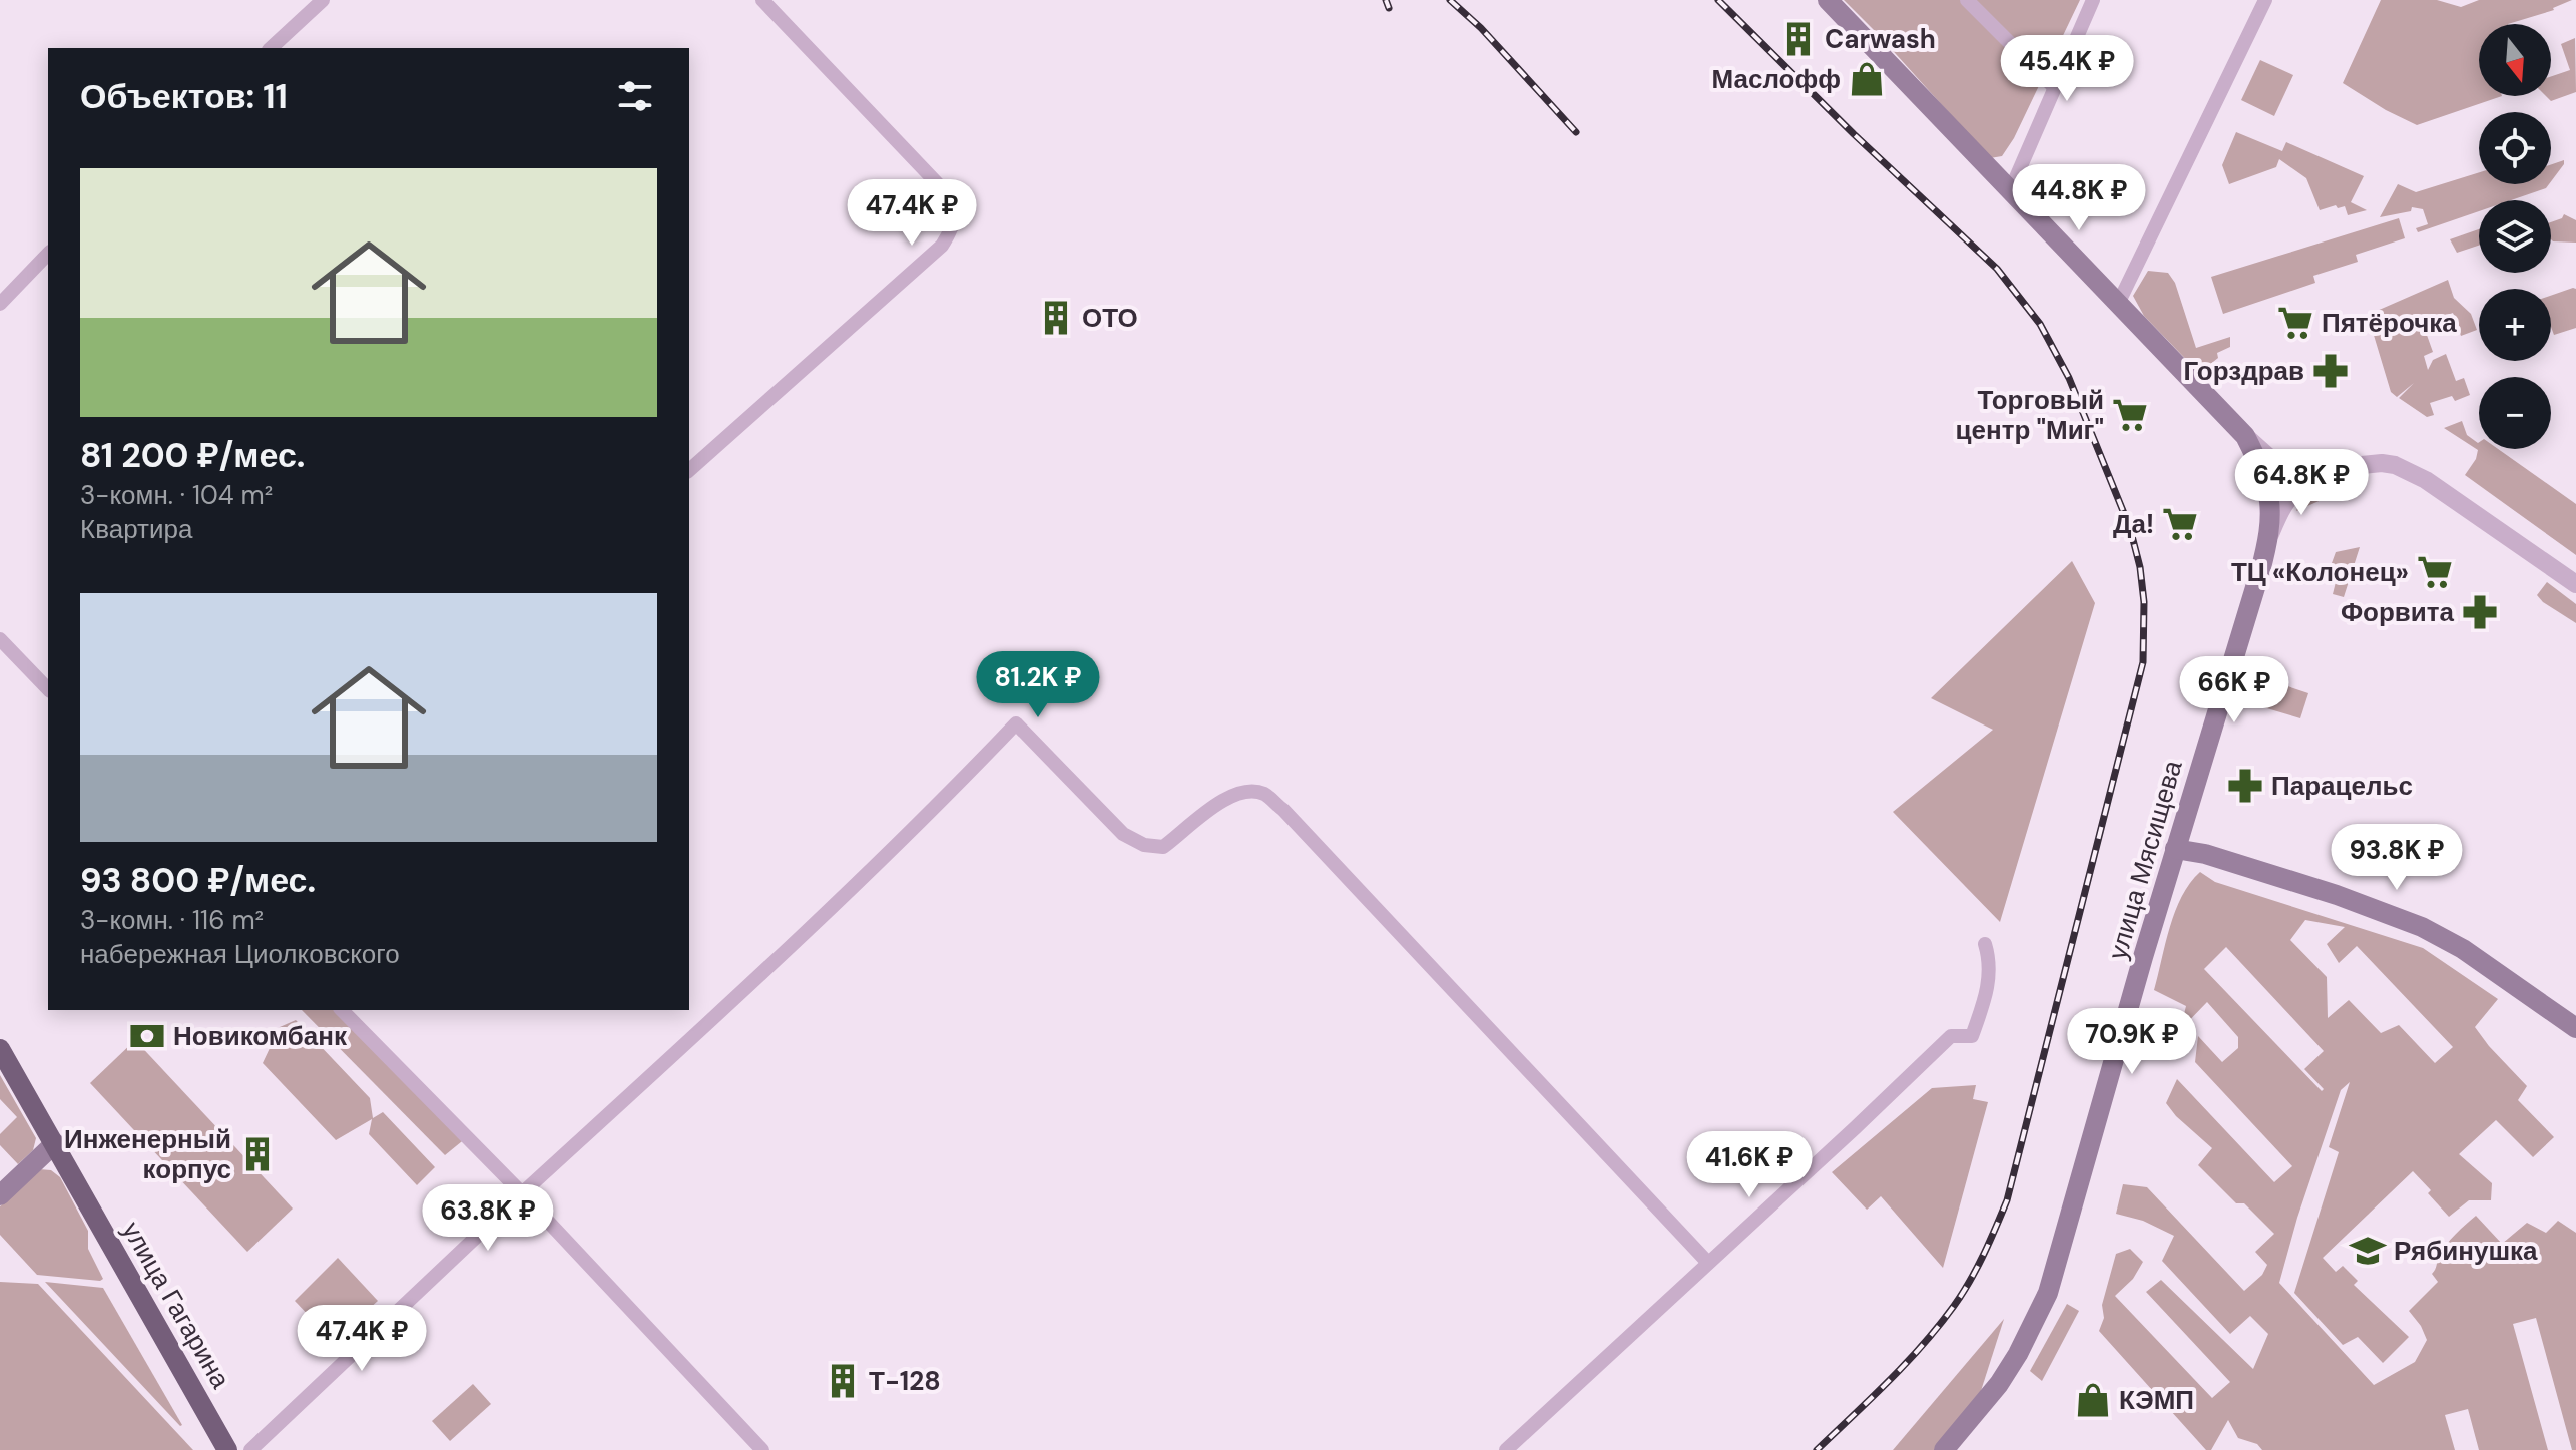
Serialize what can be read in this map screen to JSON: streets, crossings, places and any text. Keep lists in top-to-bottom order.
{
  "streets": {
    "main road": ["улица Мясищева", "улица Гагарина"]
  },
  "places": {
    "building": [
      "Carwash",
      "ОТО",
      "Инженерный корпус",
      "Т-128"
    ],
    "shop": ["Маслофф", "КЭМП"],
    "supermarket": [
      "Пятёрочка",
      "Торговый центр \"Миг\"",
      "Да!",
      "ТЦ «Колонец»"
    ],
    "pharmacy": ["Горздрав", "Форвита", "Парацельс"],
    "bank": ["Новикомбанк"],
    "school or university": ["Рябинушка"]
  },
  "north": "bottom",
  "page": {
    "map_buttons": ["+", "−"],
    "price": [
      "45.4K ₽",
      "44.8K ₽",
      "47.4K ₽",
      "64.8K ₽",
      "81.2K ₽",
      "66K ₽",
      "93.8K ₽",
      "70.9K ₽",
      "41.6K ₽",
      "63.8K ₽",
      "47.4K ₽"
    ],
    "heading": "Объектов: 11",
    "list": [
      {
        "name": "81 200 ₽/мес.",
        "note": "3-комн. · 104 m² · Квартира"
      },
      {
        "name": "93 800 ₽/мес.",
        "note": "3-комн. · 116 m² · набережная Циолковского"
      }
    ]
  }
}
